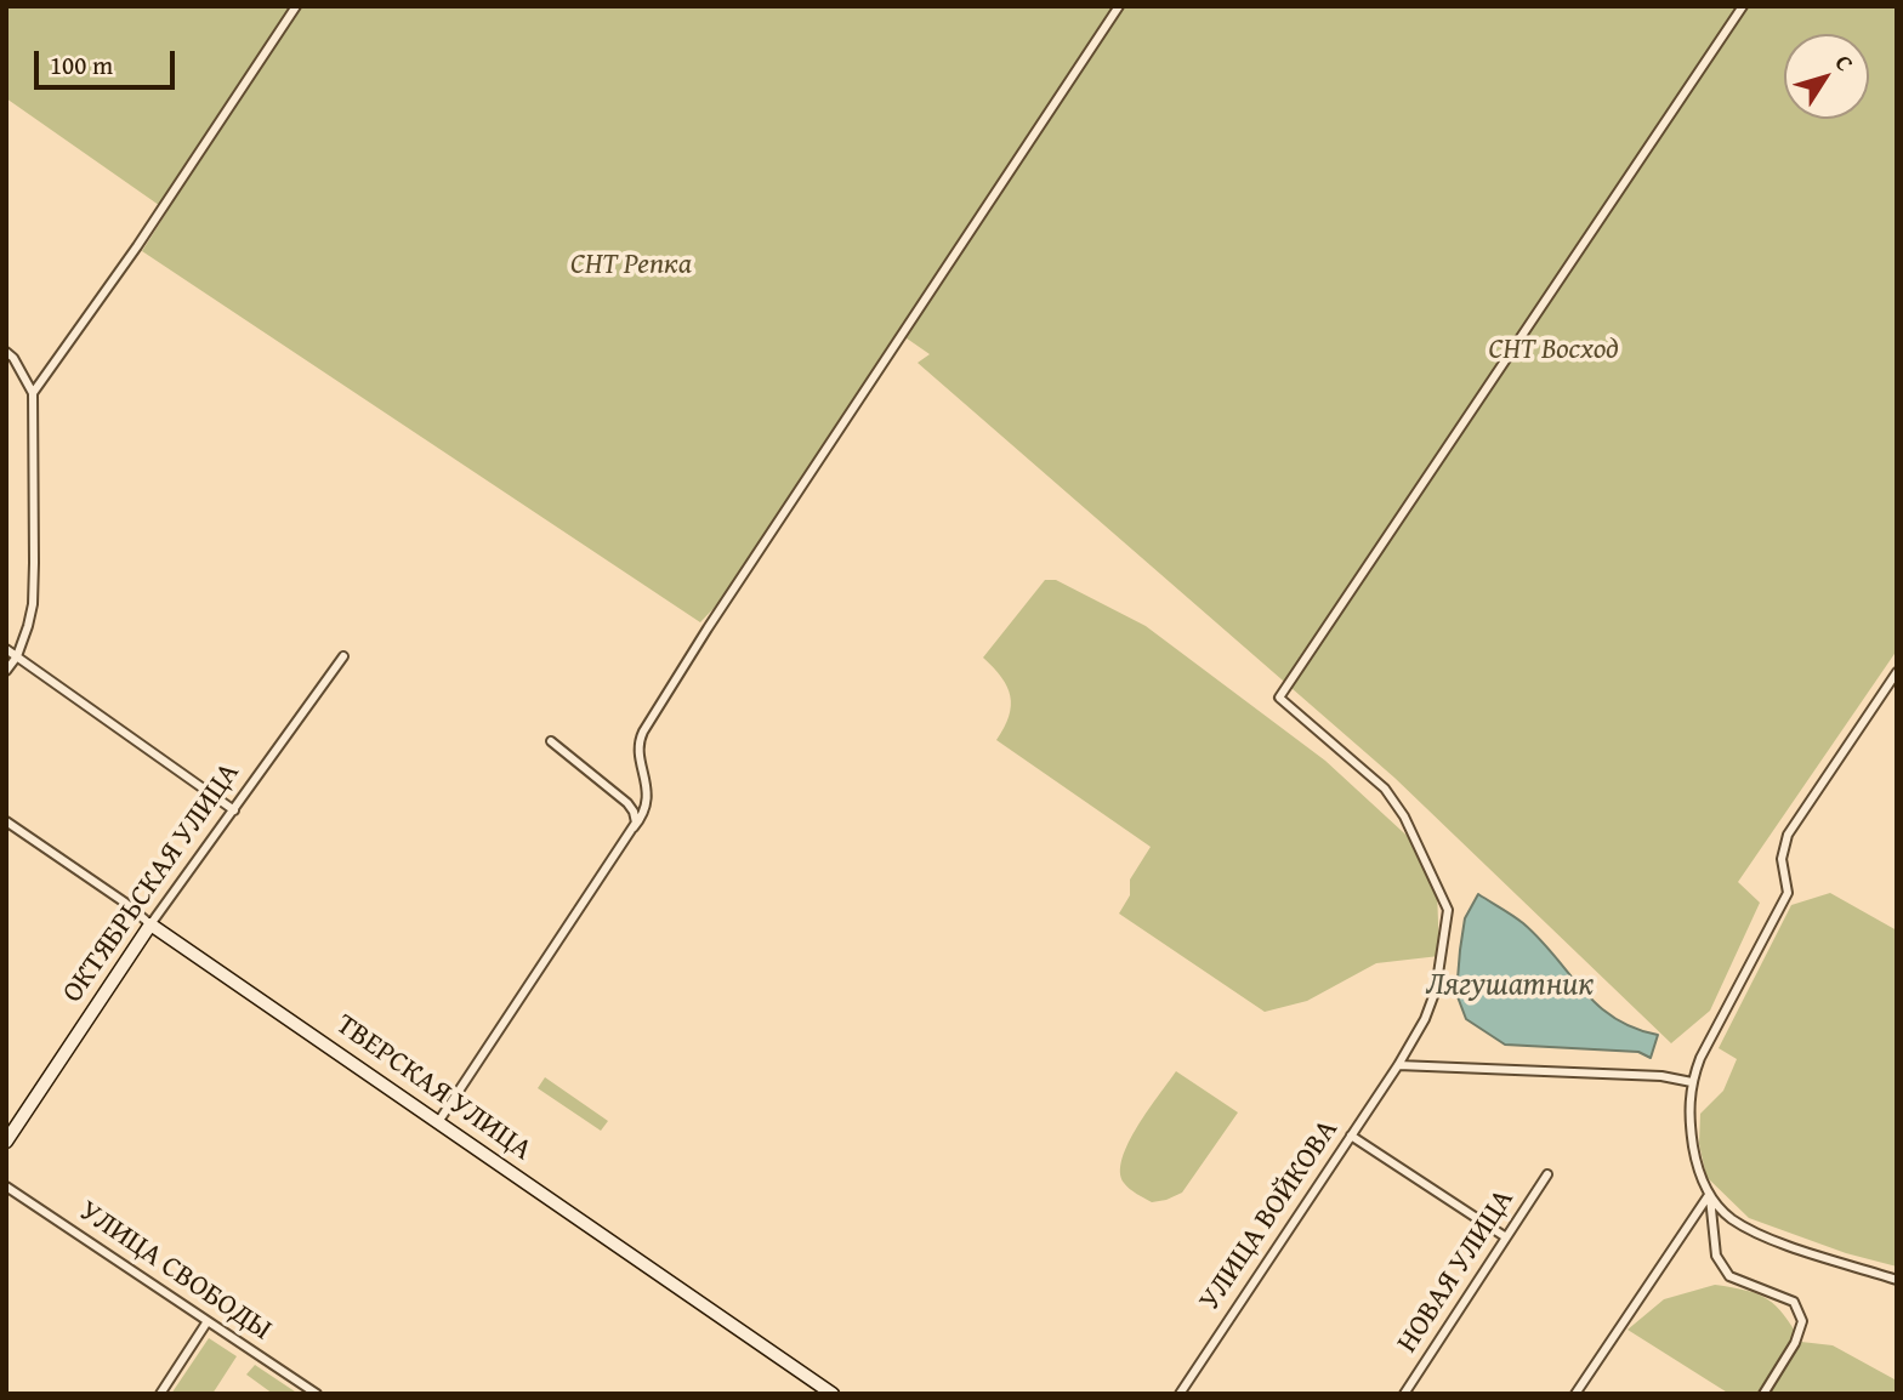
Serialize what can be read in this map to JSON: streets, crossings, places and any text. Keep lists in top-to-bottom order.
{
  "streets": {
    "main road": ["ОКТЯБРЬСКАЯ УЛИЦА", "ТВЕРСКАЯ УЛИЦА"],
    "street": ["УЛИЦА ВОЙКОВА", "УЛИЦА СВОБОДЫ", "НОВАЯ УЛИЦА"]
  },
  "crossings": [
    ["ОКТЯБРЬСКАЯ УЛИЦА", "ТВЕРСКАЯ УЛИЦА"]
  ],
  "water": ["Лягушатник"],
  "parks": ["СНТ Репка", "СНТ Восход"],
  "scale_bar": "100 m",
  "north": "top right"
}
